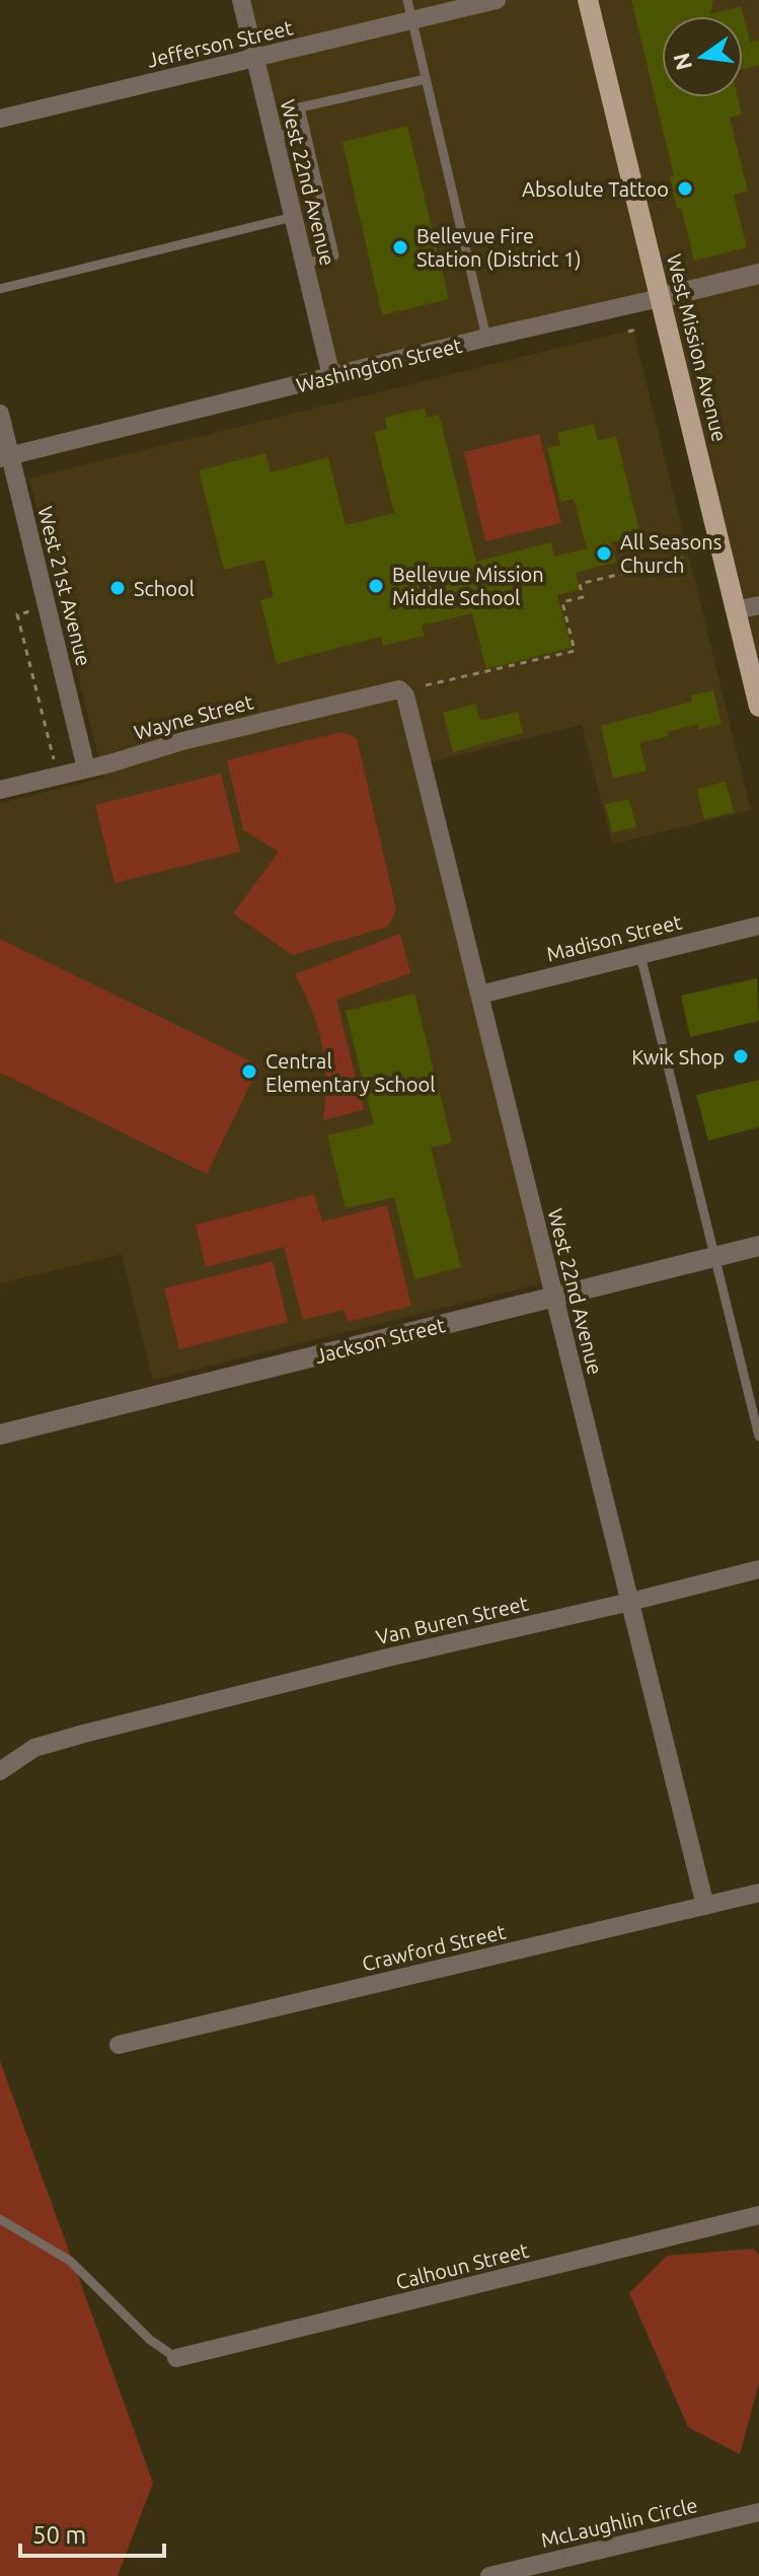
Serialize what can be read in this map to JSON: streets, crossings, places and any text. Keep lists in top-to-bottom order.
{
  "streets": {
    "main road": ["West Mission Avenue"],
    "street": [
      "Jefferson Street",
      "West 22nd Avenue",
      "Washington Street",
      "West 21st Avenue",
      "Wayne Street",
      "Madison Street",
      "Jackson Street",
      "Van Buren Street",
      "Crawford Street",
      "Calhoun Street",
      "McLaughlin Circle"
    ]
  },
  "crossings": [
    ["Jefferson Street", "West 22nd Avenue"],
    ["West 22nd Avenue", "Washington Street"],
    ["West 22nd Avenue", "Wayne Street"],
    ["West 22nd Avenue", "Madison Street"],
    ["West 22nd Avenue", "Jackson Street"],
    ["West 22nd Avenue", "Van Buren Street"],
    ["West 22nd Avenue", "Crawford Street"],
    ["West Mission Avenue", "Washington Street"],
    ["Washington Street", "West 21st Avenue"],
    ["West 21st Avenue", "Wayne Street"]
  ],
  "places": [
    "Absolute Tattoo",
    "Bellevue Fire Station (District 1)",
    "All Seasons Church",
    "Bellevue Mission Middle School",
    "School",
    "Kwik Shop",
    "Central Elementary School"
  ],
  "scale_bar": "50 m",
  "north": "left"
}
